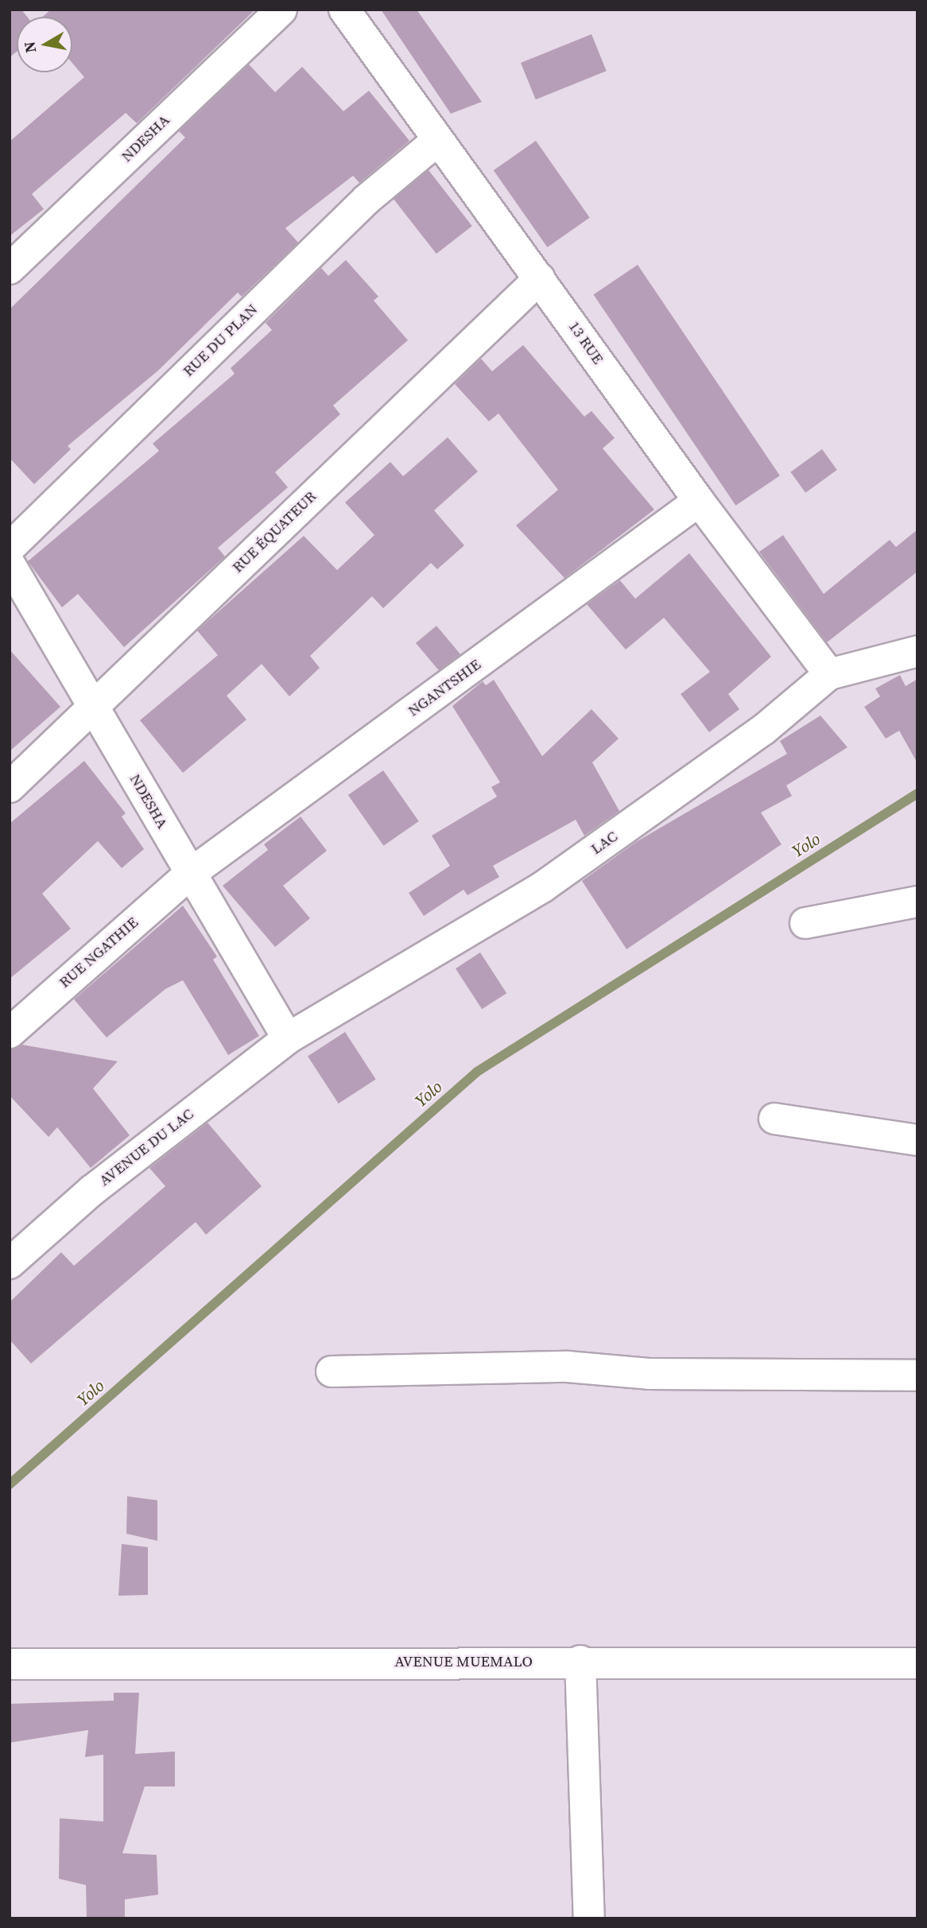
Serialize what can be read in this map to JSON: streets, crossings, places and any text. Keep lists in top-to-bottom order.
{
  "streets": {
    "street": [
      "NDESHA",
      "RUE DU PLAN",
      "13 RUE",
      "RUE ÉQUATEUR",
      "NGANTSHIE",
      "LAC",
      "RUE NGATHIE",
      "AVENUE DU LAC",
      "AVENUE MUEMALO"
    ]
  },
  "crossings": [
    ["NDESHA", "RUE ÉQUATEUR"],
    ["NDESHA", "NGANTSHIE"],
    ["NDESHA", "LAC"],
    ["NDESHA", "RUE NGATHIE"],
    ["NDESHA", "AVENUE DU LAC"],
    ["RUE DU PLAN", "13 RUE"],
    ["13 RUE", "RUE ÉQUATEUR"],
    ["13 RUE", "NGANTSHIE"],
    ["13 RUE", "LAC"],
    ["NGANTSHIE", "RUE NGATHIE"],
    ["LAC", "AVENUE DU LAC"]
  ],
  "water": ["Yolo"],
  "north": "left"
}
